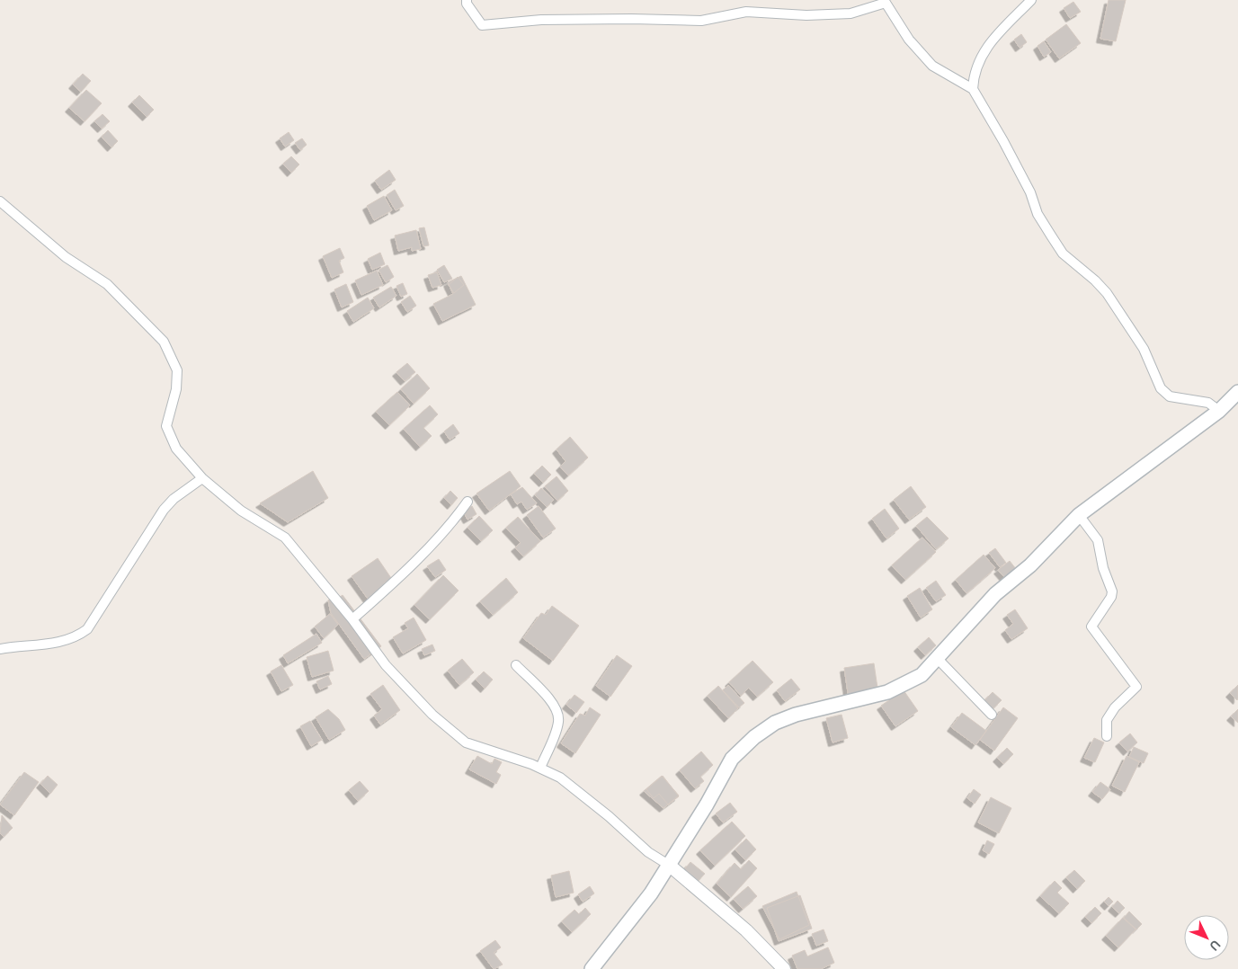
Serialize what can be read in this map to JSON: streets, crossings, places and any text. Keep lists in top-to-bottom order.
{
  "north": "bottom right"
}
